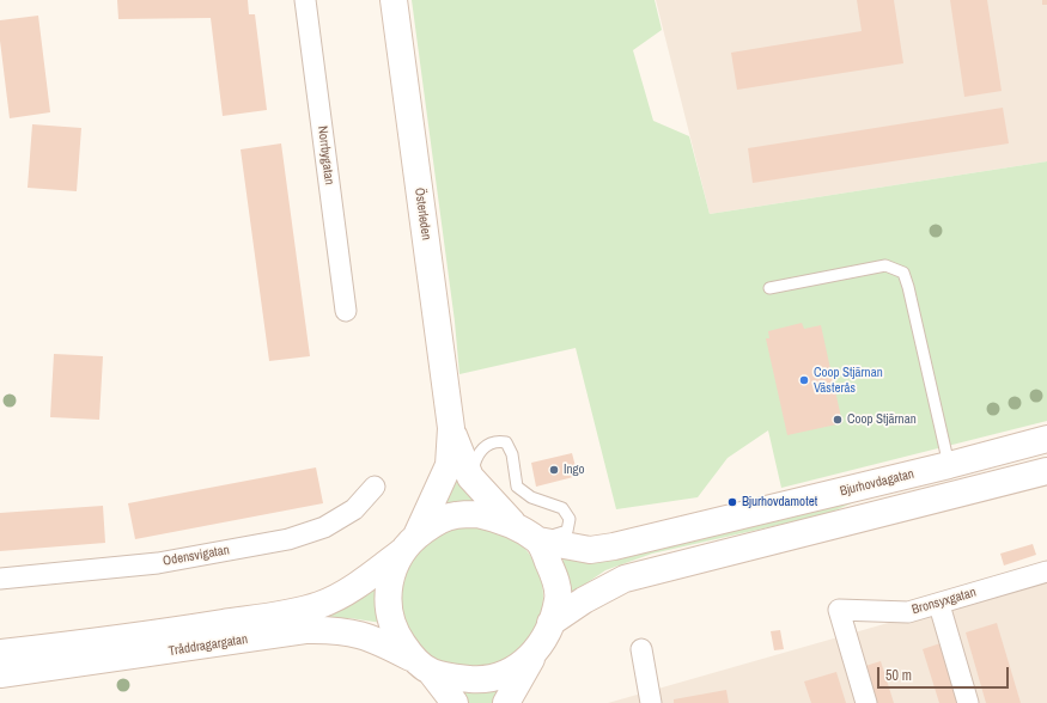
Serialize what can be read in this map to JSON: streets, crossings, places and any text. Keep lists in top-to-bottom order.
{
  "streets": {
    "main road": ["Österleden", "Bjurhovdagatan", "Tråddragargatan"],
    "street": ["Norrbygatan", "Odensvigatan", "Bronsyxgatan"]
  },
  "crossings": [
    ["Österleden", "Bjurhovdagatan"],
    ["Österleden", "Tråddragargatan"],
    ["Bjurhovdagatan", "Tråddragargatan"]
  ],
  "places": [
    "Coop Stjärnan Västerås",
    "Coop Stjärnan",
    "Ingo",
    "Bjurhovdamotet"
  ],
  "scale_bar": "50 m"
}
